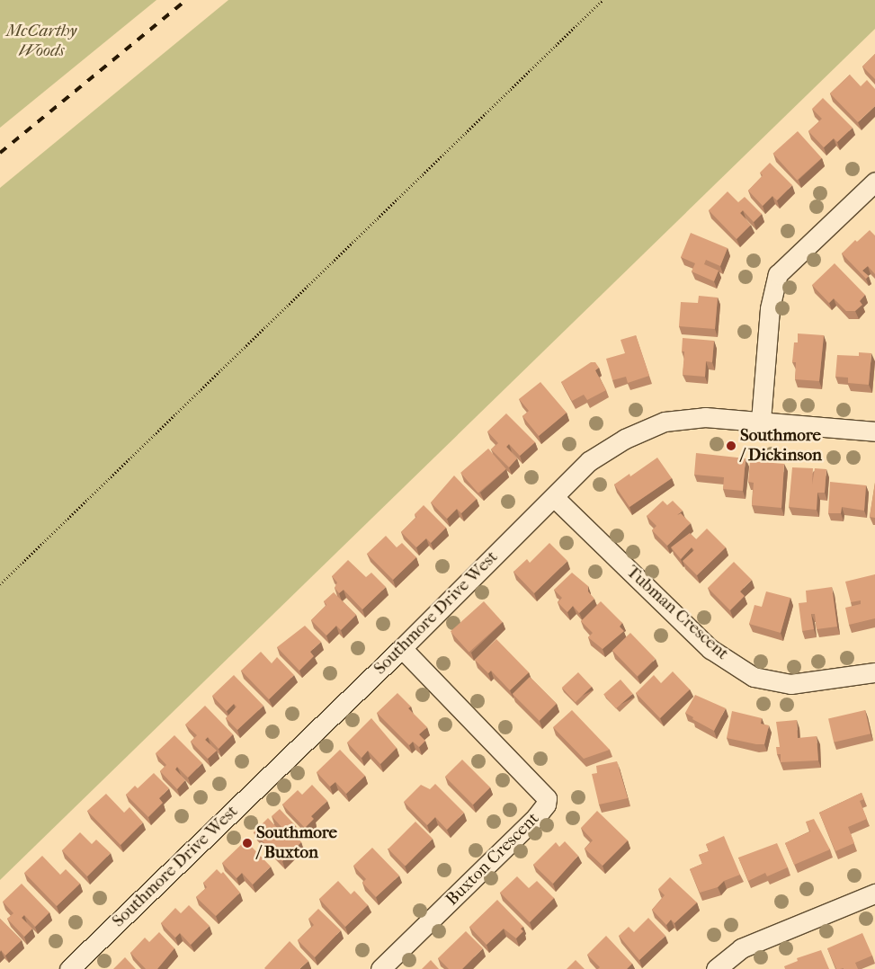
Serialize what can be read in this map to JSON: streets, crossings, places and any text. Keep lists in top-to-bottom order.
{
  "streets": {
    "street": ["Southmore Drive West", "Tubman Crescent", "Buxton Crescent"]
  },
  "crossings": [
    ["Southmore Drive West", "Tubman Crescent"],
    ["Southmore Drive West", "Buxton Crescent"]
  ],
  "parks": ["McCarthy Woods"],
  "places": ["Southmore / Dickinson", "Southmore / Buxton"]
}
